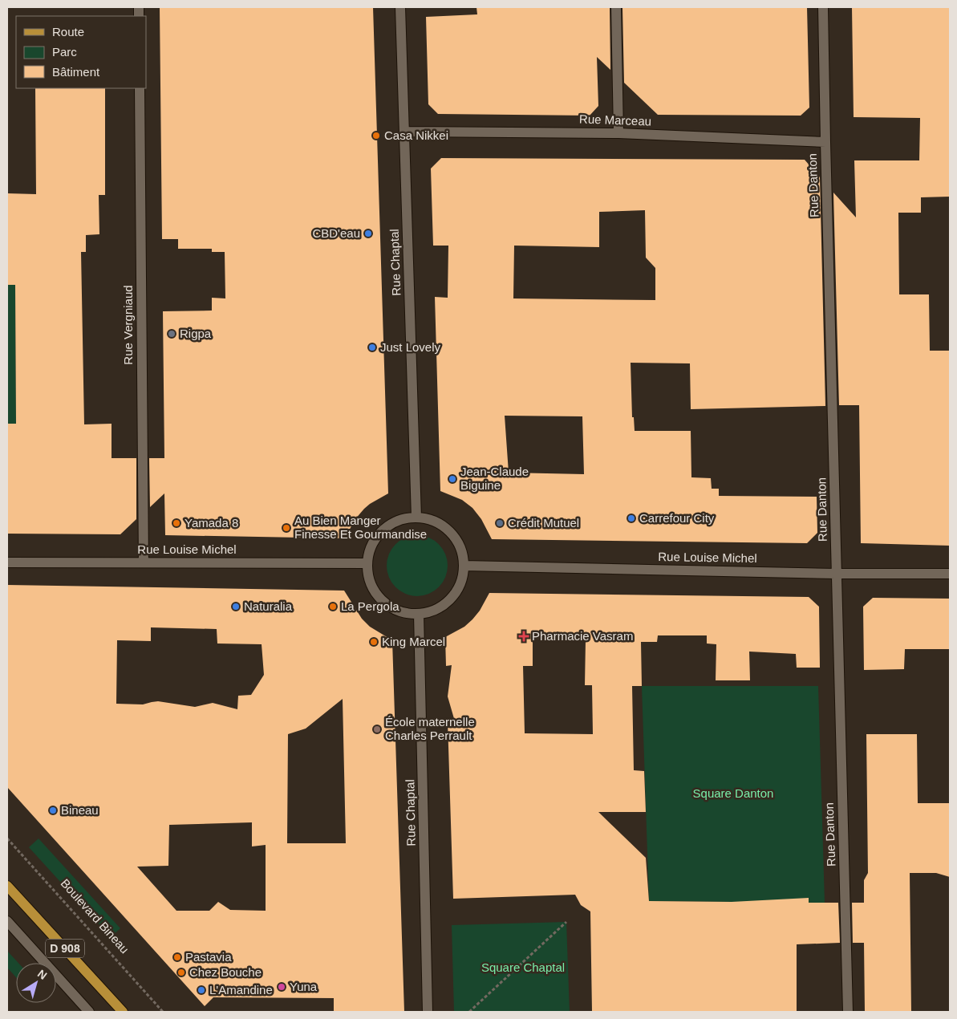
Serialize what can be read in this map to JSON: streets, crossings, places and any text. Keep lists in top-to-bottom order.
{
  "streets": {
    "main road": ["D 908"],
    "street": [
      "Rue Marceau",
      "Rue Danton",
      "Rue Chaptal",
      "Rue Vergniaud",
      "Rue Louise Michel"
    ],
    "path": ["Boulevard Bineau"]
  },
  "crossings": [
    ["Rue Marceau", "Rue Danton"],
    ["Rue Marceau", "Rue Chaptal"],
    ["Rue Danton", "Rue Louise Michel"],
    ["Rue Chaptal", "Rue Louise Michel"],
    ["Rue Vergniaud", "Rue Louise Michel"]
  ],
  "parks": ["Square Danton", "Square Chaptal"],
  "places": {
    "other": [
      "Casa Nikkei",
      "CBD'eau",
      "Rigpa",
      "Just Lovely",
      "Jean-Claude Biguine",
      "Carrefour City",
      "Yamada 8",
      "Crédit Mutuel",
      "Au Bien Manger Finesse Et Gourmandise",
      "Naturalia",
      "La Pergola",
      "King Marcel",
      "École maternelle Charles Perrault",
      "Bineau",
      "Pastavia",
      "Chez Bouche",
      "Yuna",
      "L'Amandine"
    ],
    "health": ["Pharmacie Vasram"]
  },
  "legend": ["Route", "Parc", "Bâtiment"],
  "north": "top right"
}
